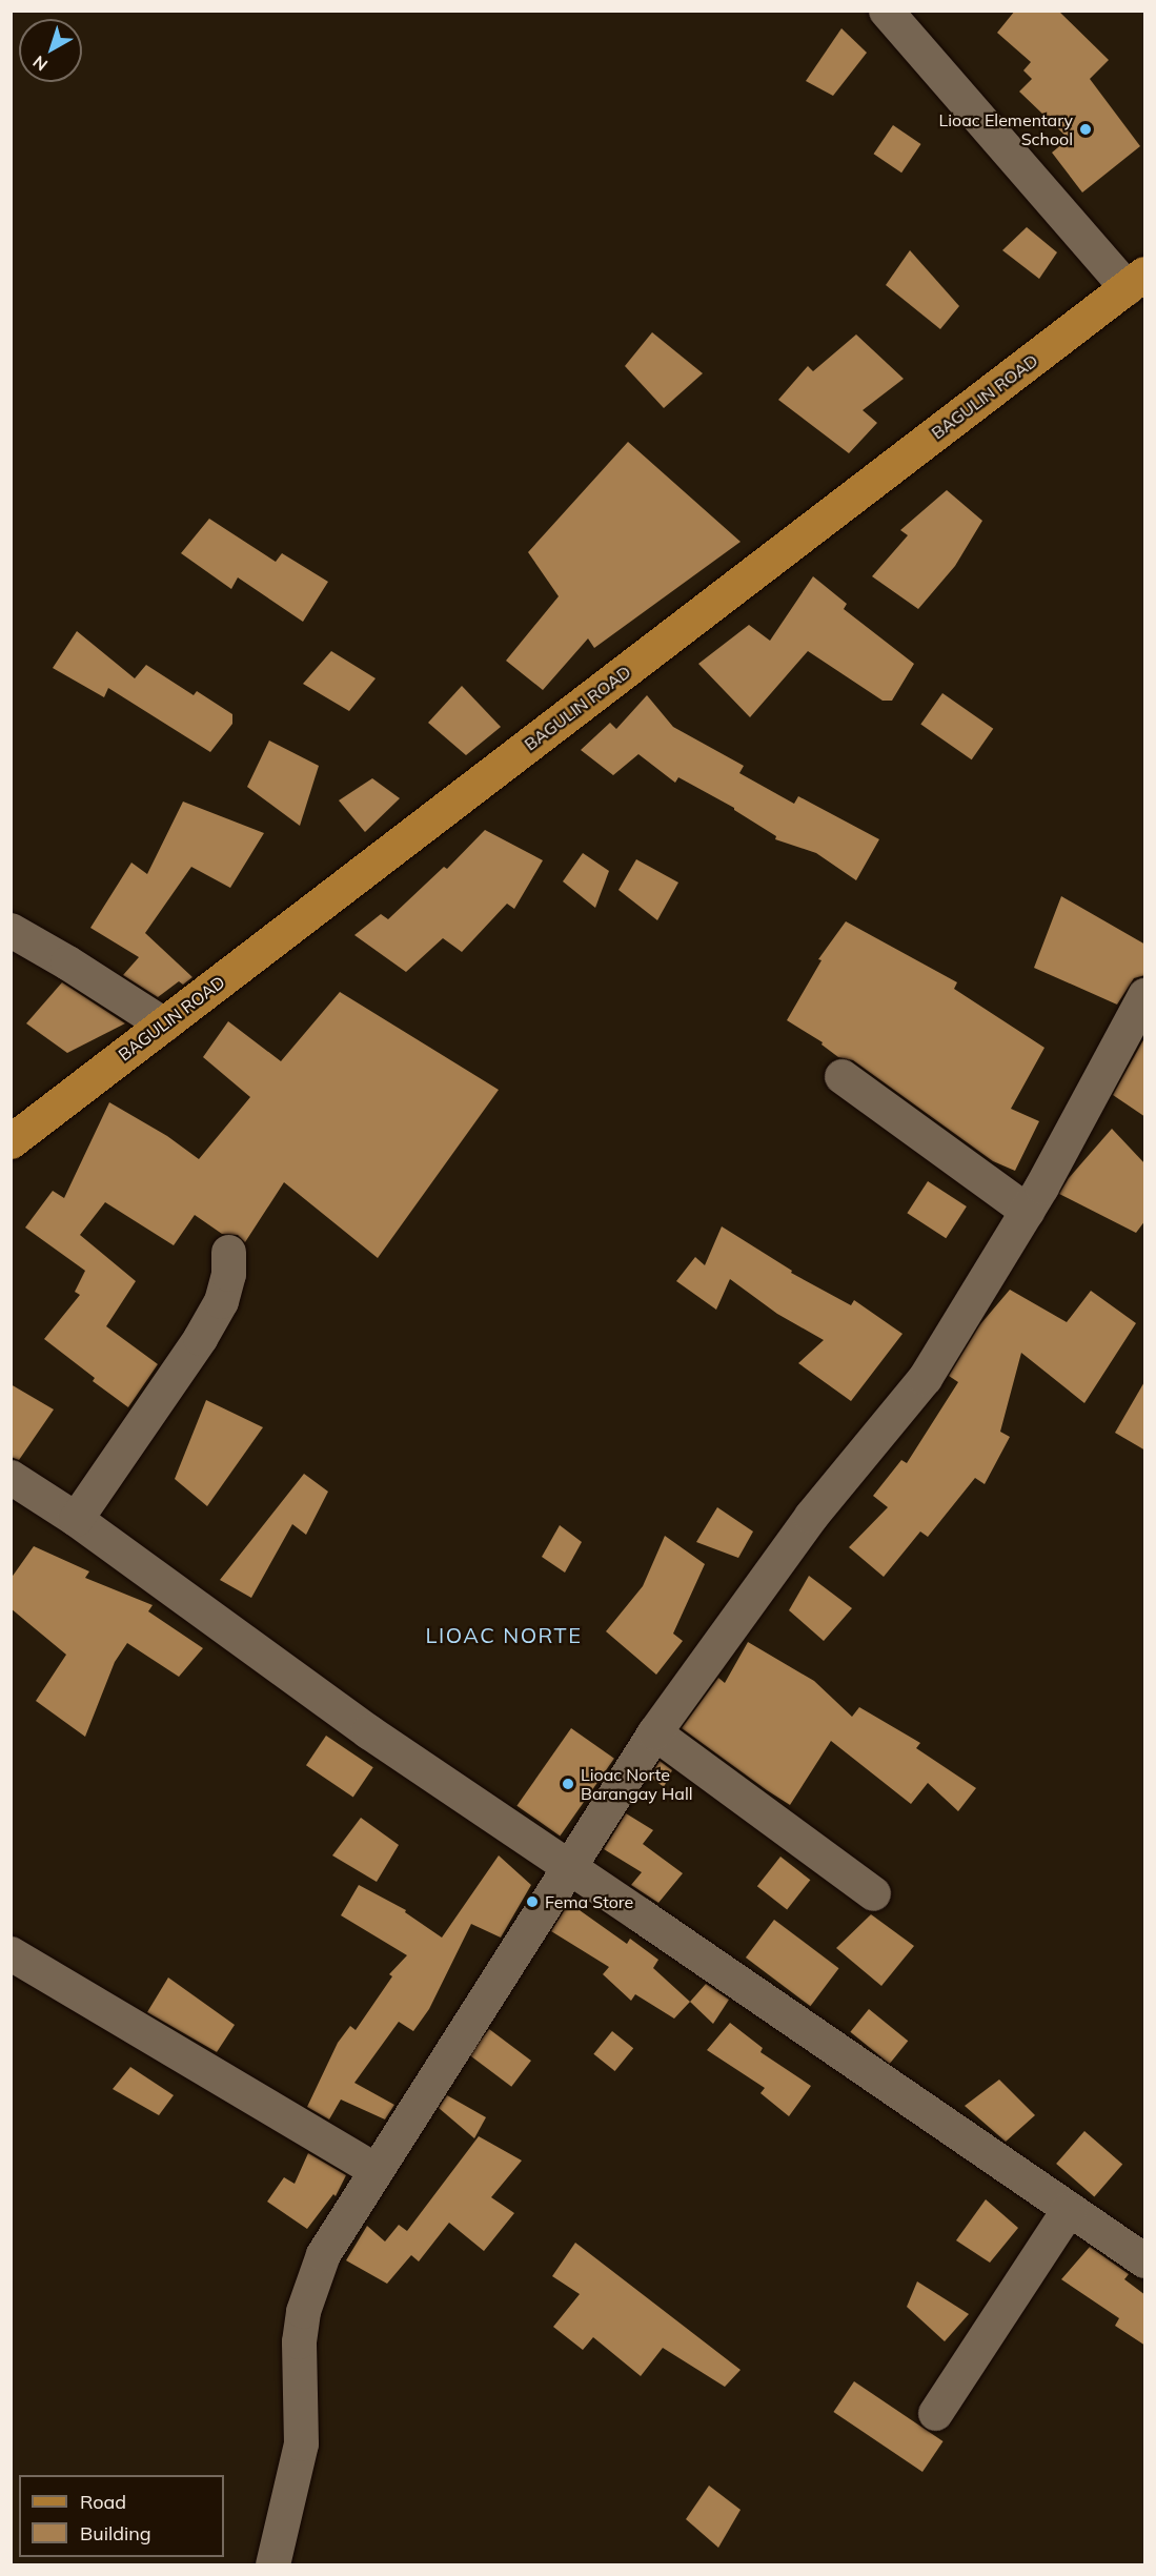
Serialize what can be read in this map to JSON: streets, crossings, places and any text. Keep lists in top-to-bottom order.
{
  "streets": {
    "main road": ["BAGULIN ROAD"]
  },
  "districts": ["LIOAC NORTE"],
  "places": ["Lioac Elementary School", "Lioac Norte Barangay Hall", "Fema Store"],
  "legend": ["Road", "Building"],
  "north": "bottom left"
}
